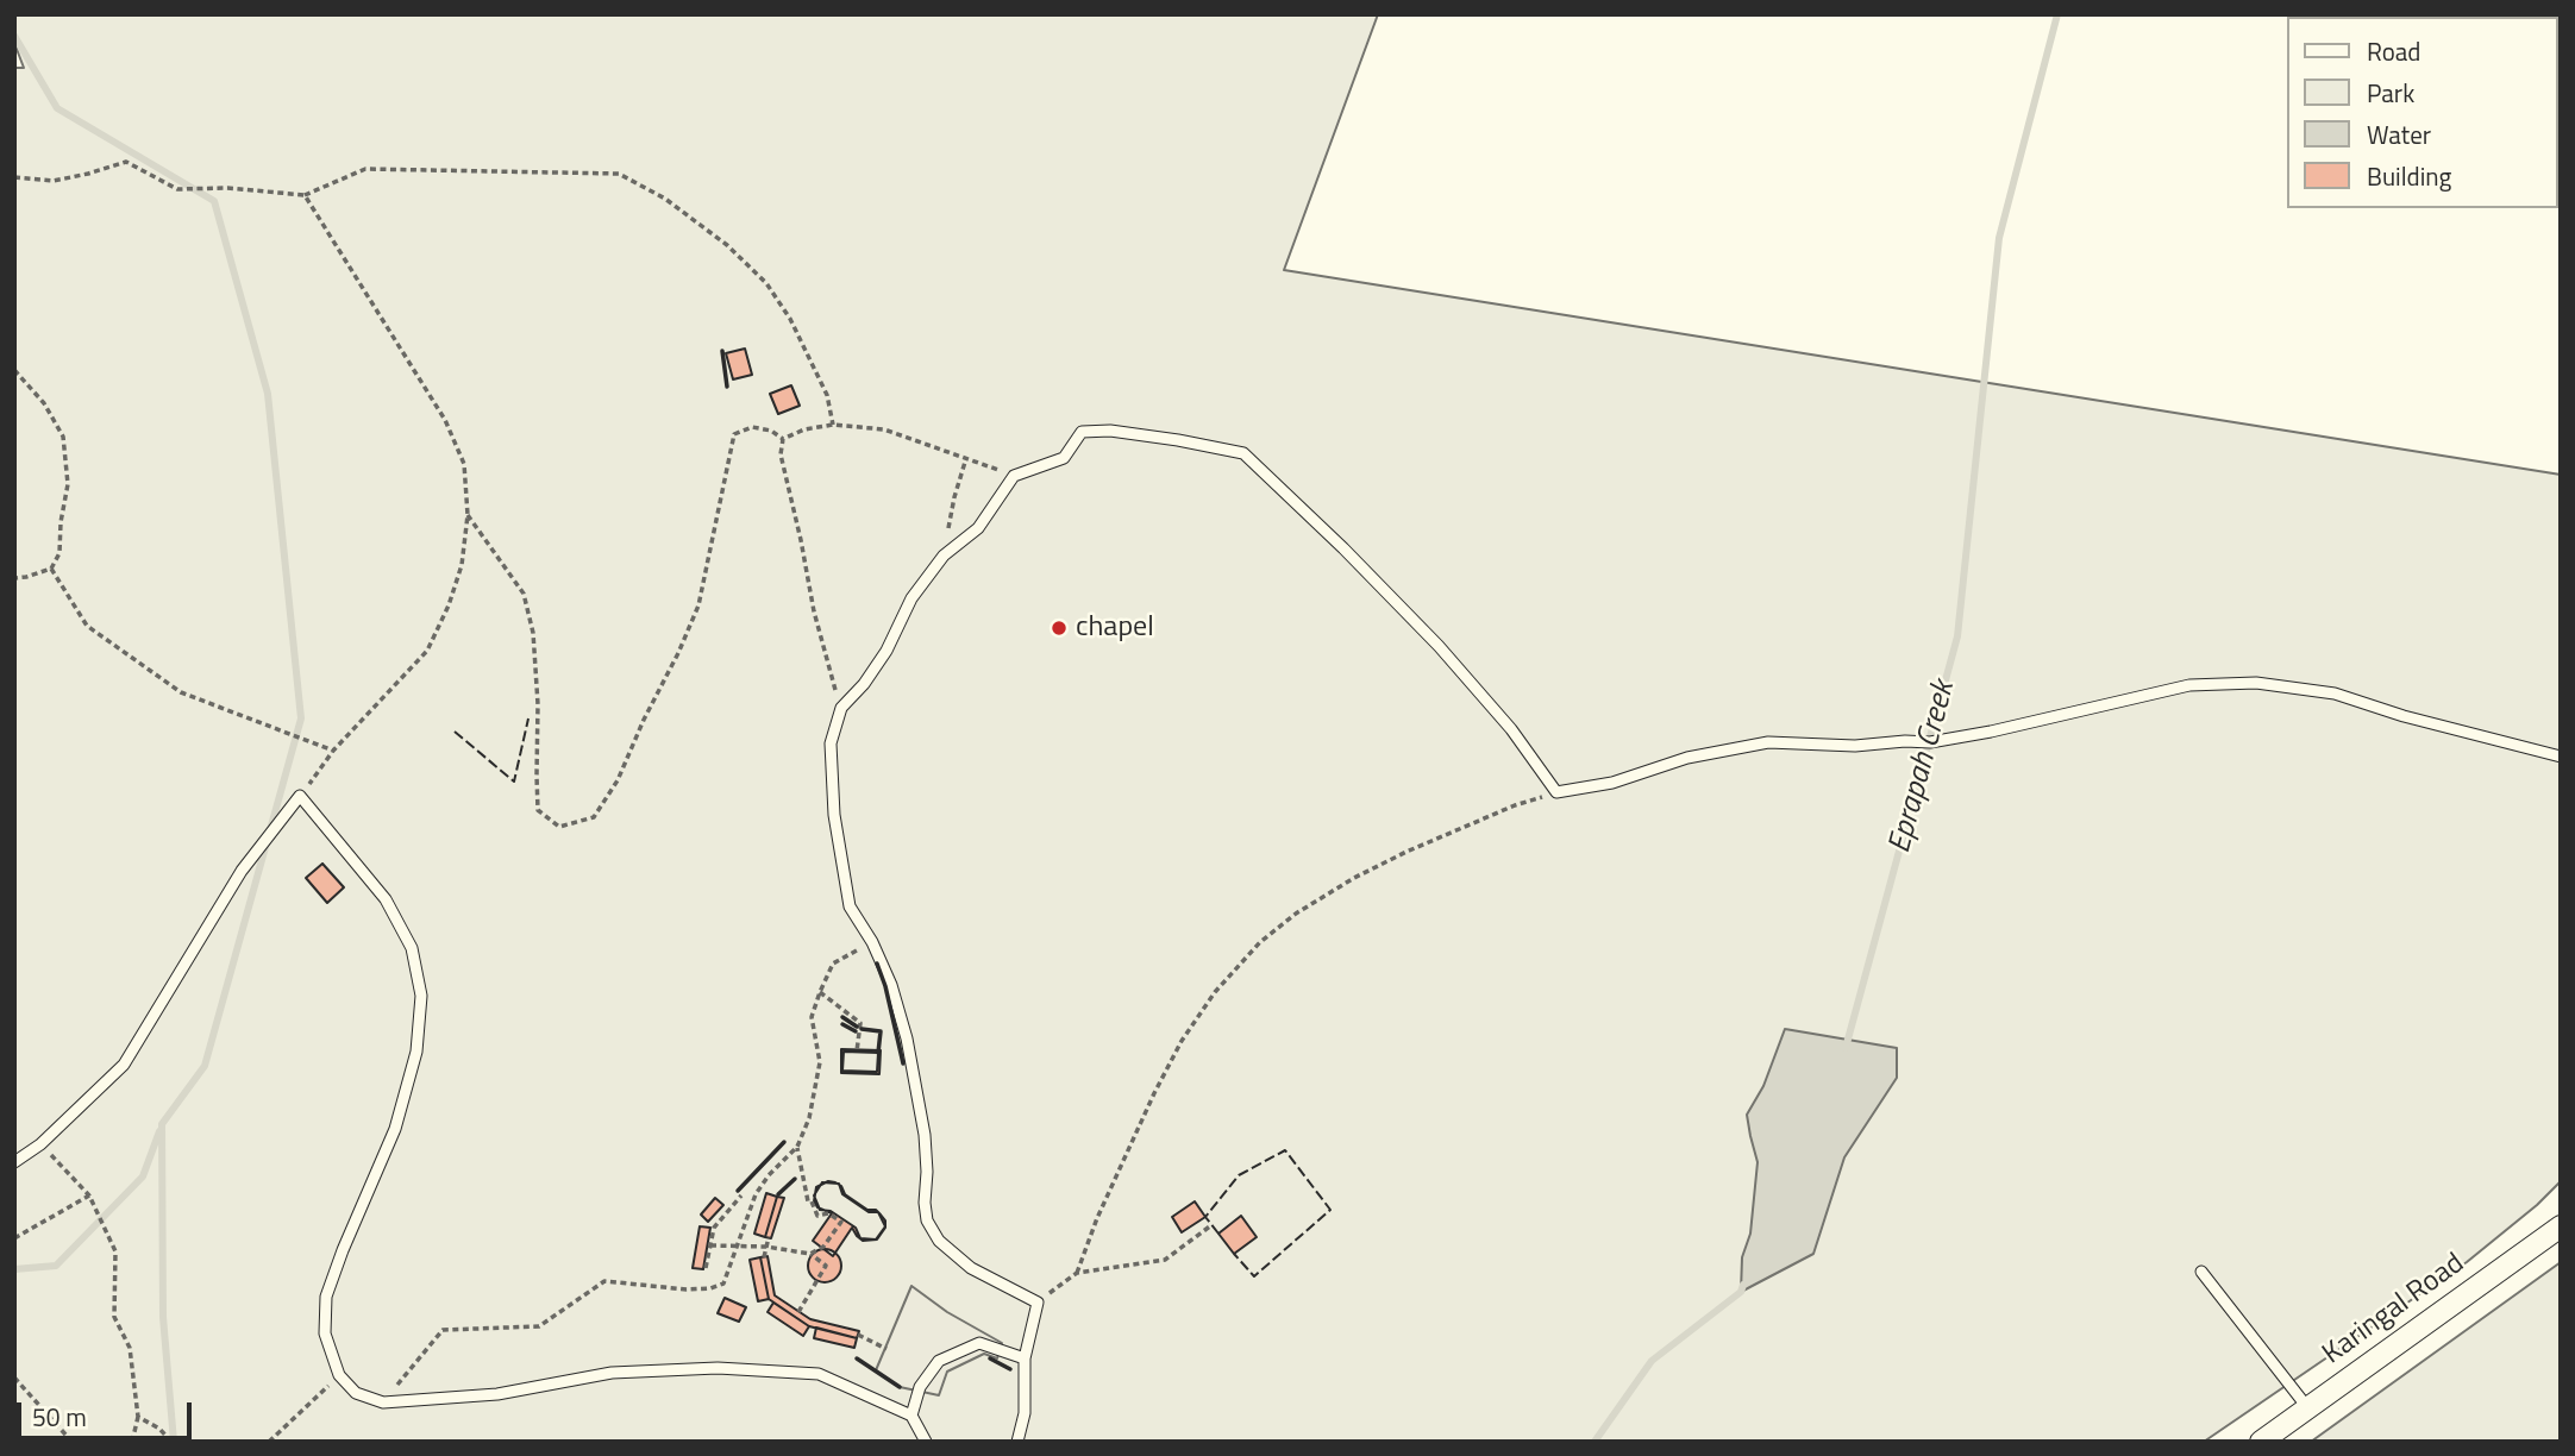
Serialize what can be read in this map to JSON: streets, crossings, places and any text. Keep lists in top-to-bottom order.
{
  "streets": {
    "street": ["Karingal Road"]
  },
  "water": ["Eprapah Creek"],
  "places": ["chapel"],
  "legend": [
    "Road",
    "Park",
    "Water",
    "Building"
  ],
  "scale_bar": "50 m"
}
